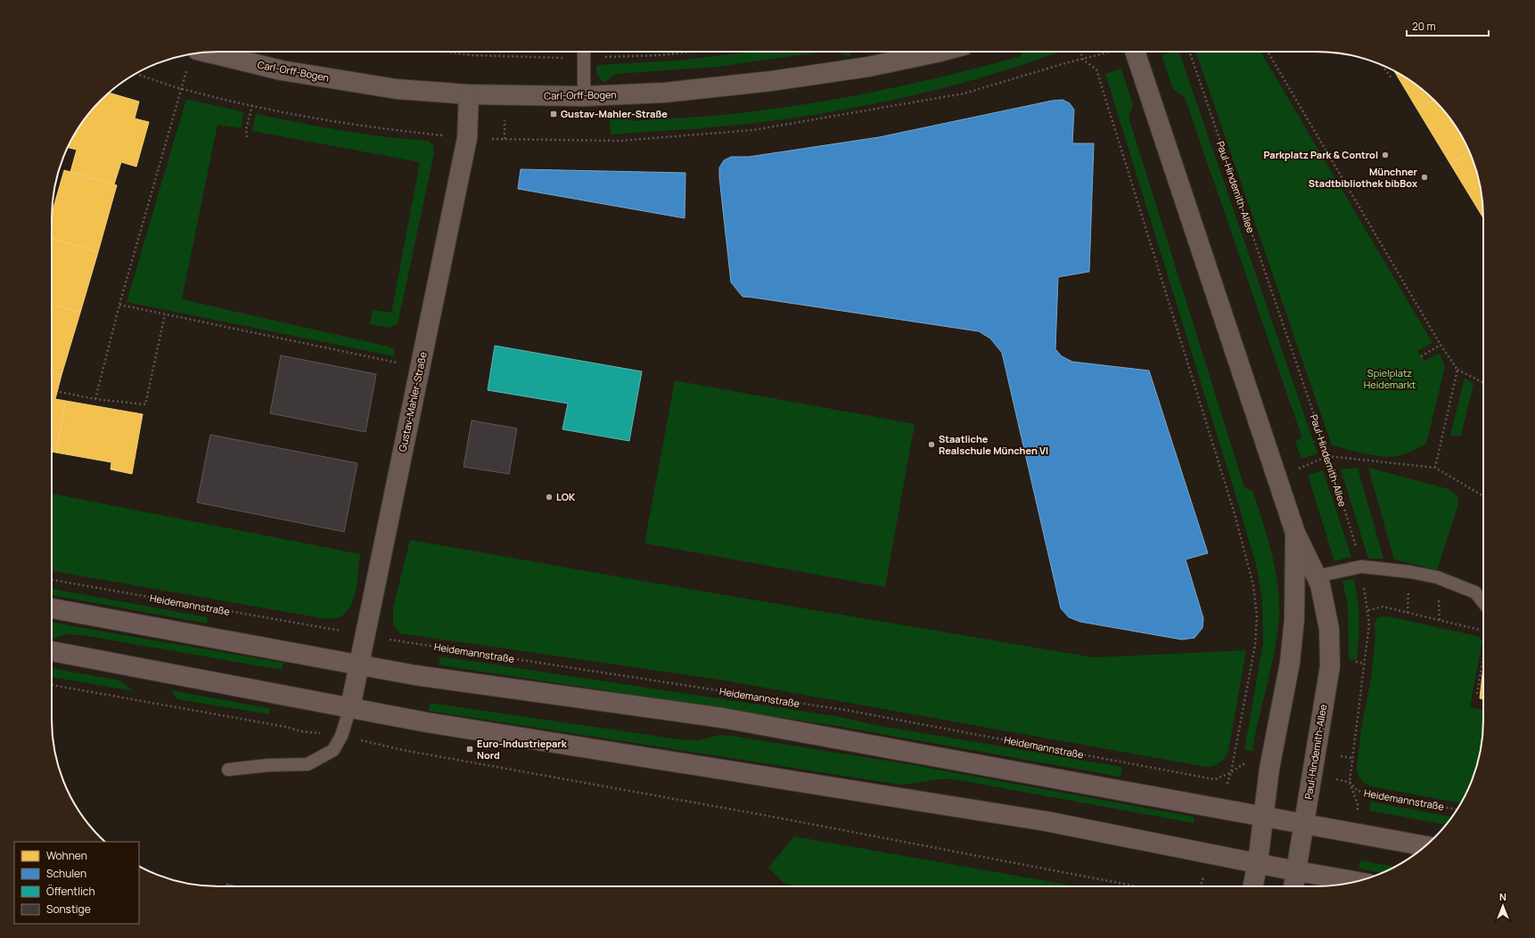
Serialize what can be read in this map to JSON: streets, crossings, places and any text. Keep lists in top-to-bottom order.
{
  "streets": {
    "street": ["Carl-Orff-Bogen", "Paul-Hindemith-Allee", "Gustav-Mahler-Straße"],
    "path": ["Heidemannstraße"]
  },
  "crossings": [
    ["Carl-Orff-Bogen", "Gustav-Mahler-Straße"],
    ["Paul-Hindemith-Allee", "Heidemannstraße"],
    ["Gustav-Mahler-Straße", "Heidemannstraße"]
  ],
  "parks": ["Spielplatz Heidemarkt"],
  "places": {
    "transit": ["Gustav-Mahler-Straße", "Euro-Industriepark Nord"],
    "other": [
      "Parkplatz Park & Control",
      "Münchner Stadtbibliothek bibBox",
      "Staatliche Realschule München VI",
      "LOK"
    ]
  },
  "legend": [
    "Wohnen",
    "Schulen",
    "Öffentlich",
    "Sonstige"
  ],
  "scale_bar": "20 m",
  "north": "top"
}
